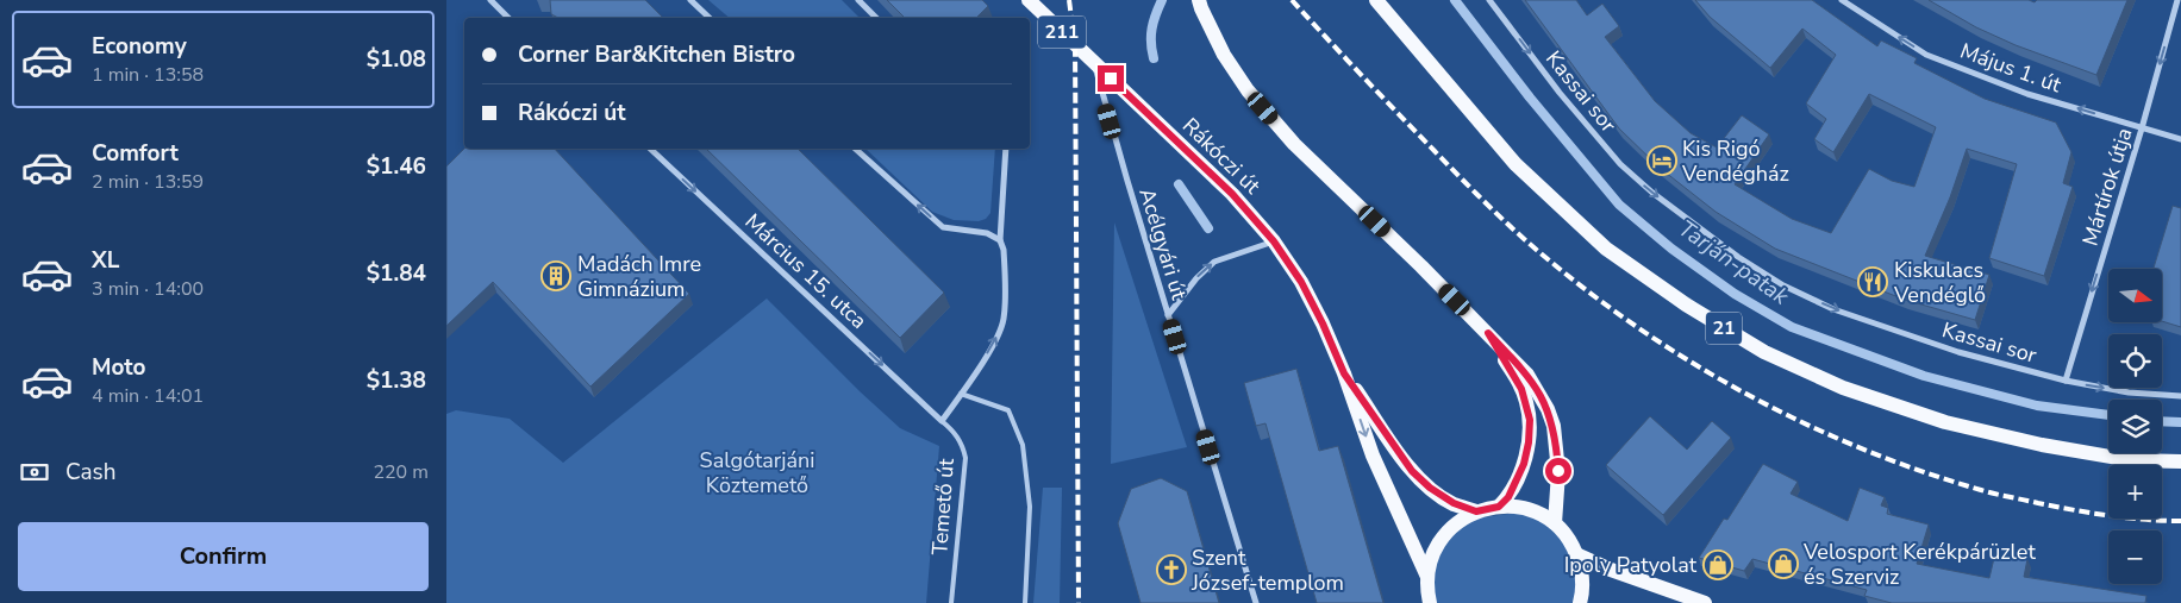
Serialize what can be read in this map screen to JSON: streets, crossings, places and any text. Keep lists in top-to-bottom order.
{
  "streets": {
    "main road": ["211", "Rákóczi út", "21"],
    "street": [
      "Május 1. út",
      "Kassai sor",
      "Mártírok útja",
      "Acélgyári út",
      "Március 15. utca"
    ],
    "lane": ["Temető út"]
  },
  "crossings": [
    ["211", "Rákóczi út"],
    ["Május 1. út", "Mártírok útja"],
    ["Kassai sor", "Mártírok útja"],
    ["Rákóczi út", "Acélgyári út"],
    ["Március 15. utca", "Temető út"]
  ],
  "one_way": [
    "Május 1. út",
    "Kassai sor",
    "Mártírok útja",
    "Március 15. utca"
  ],
  "water": ["Tarján-patak"],
  "parks": ["Salgótarjáni Köztemető"],
  "places": {
    "hotel": ["Kis Rigó Vendégház"],
    "building": ["Madách Imre Gimnázium"],
    "restaurant": ["Kiskulacs Vendéglő"],
    "shop": ["Velosport Kerékpárüzlet és Szerviz", "Ipoly Patyolat"],
    "church": ["Szent József-templom"]
  },
  "north": "right",
  "page": {
    "list": [
      {
        "name": "Economy",
        "note": "1 min · 13:58",
        "value": "$1.08"
      },
      {
        "name": "Comfort",
        "note": "2 min · 13:59",
        "value": "$1.46"
      },
      {
        "name": "XL",
        "note": "3 min · 14:00",
        "value": "$1.84"
      },
      {
        "name": "Moto",
        "note": "4 min · 14:01",
        "value": "$1.38"
      }
    ],
    "banner": ["Corner Bar&Kitchen Bistro", "Rákóczi út"],
    "map_buttons": ["+", "−"],
    "pay": ["Cash", "220 m"],
    "buttons": "Confirm"
  }
}
